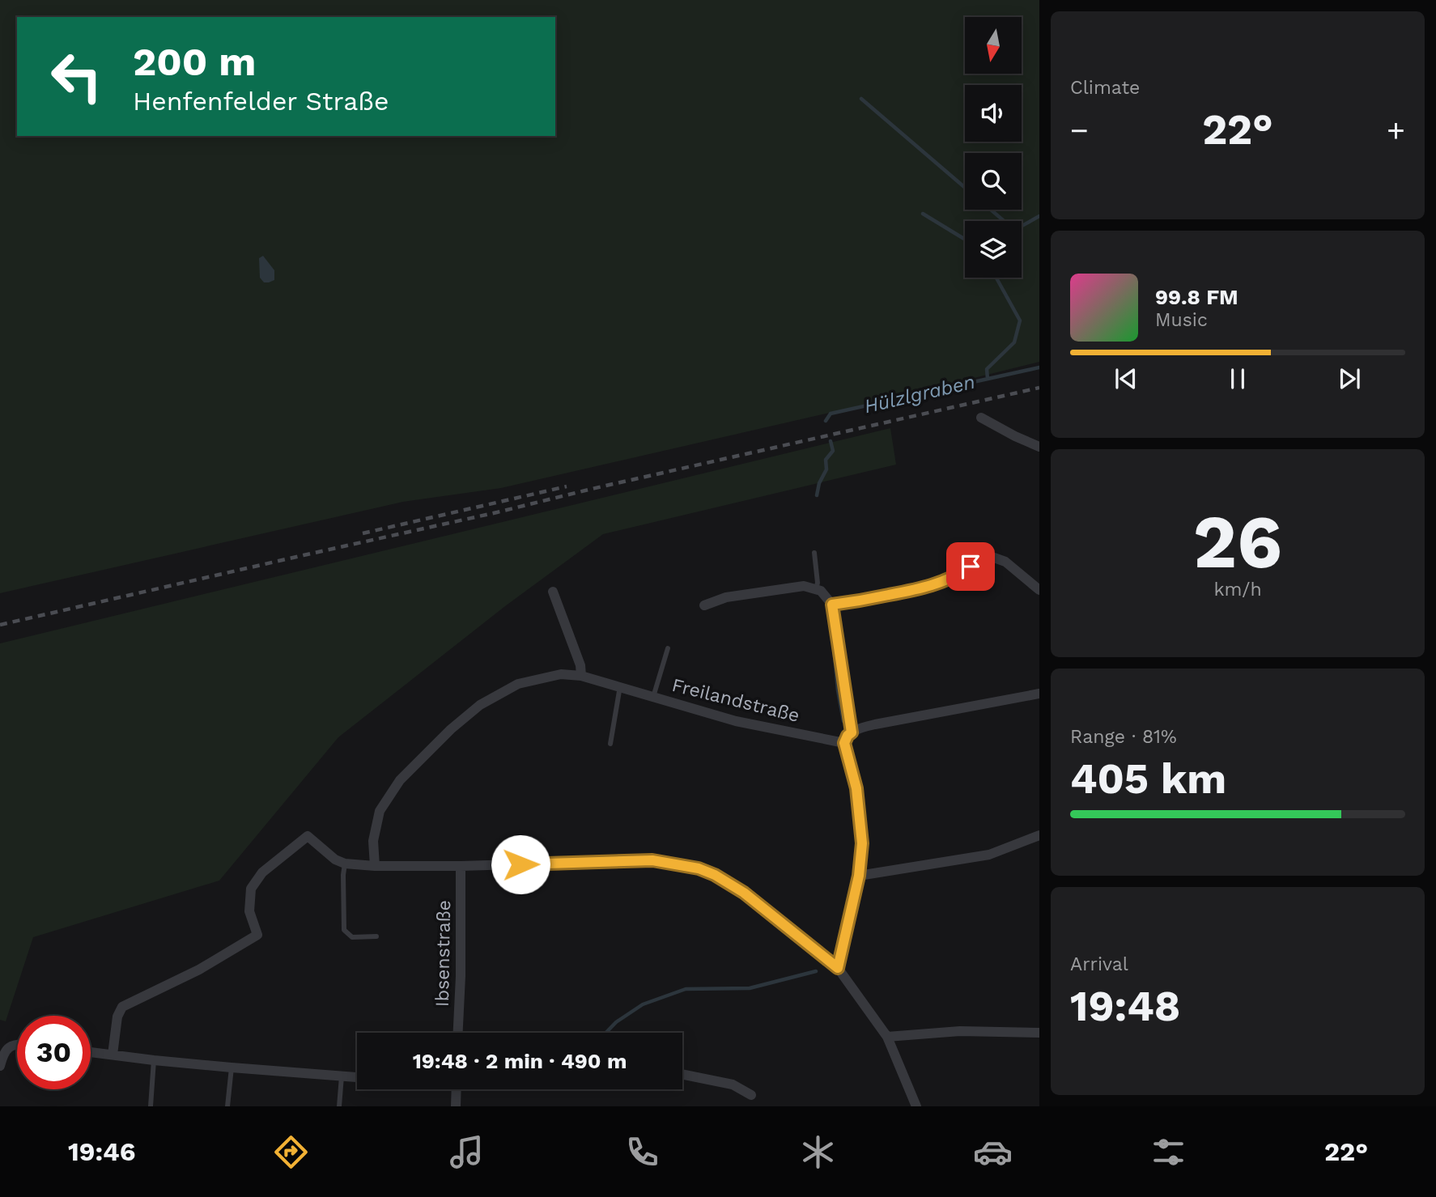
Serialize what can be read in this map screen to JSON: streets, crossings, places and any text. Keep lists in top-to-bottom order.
{
  "streets": {
    "street": ["Freilandstraße", "Ibsenstraße"]
  },
  "water": ["Hülzlgraben"],
  "north": "bottom",
  "page": {
    "tile": [
      "Climate",
      ["26", "km/h"],
      ["Range · 81%", "405 km"],
      ["Arrival", "19:48"]
    ],
    "turn": ["200 m", "Henfenfelder Straße"],
    "heat": ["−", "22°", "+"],
    "song": ["99.8 FM", "Music"],
    "limit": "30",
    "trip": "19:48 · 2 min · 490 m",
    "tabs": ["19:46", "22°"]
  }
}
